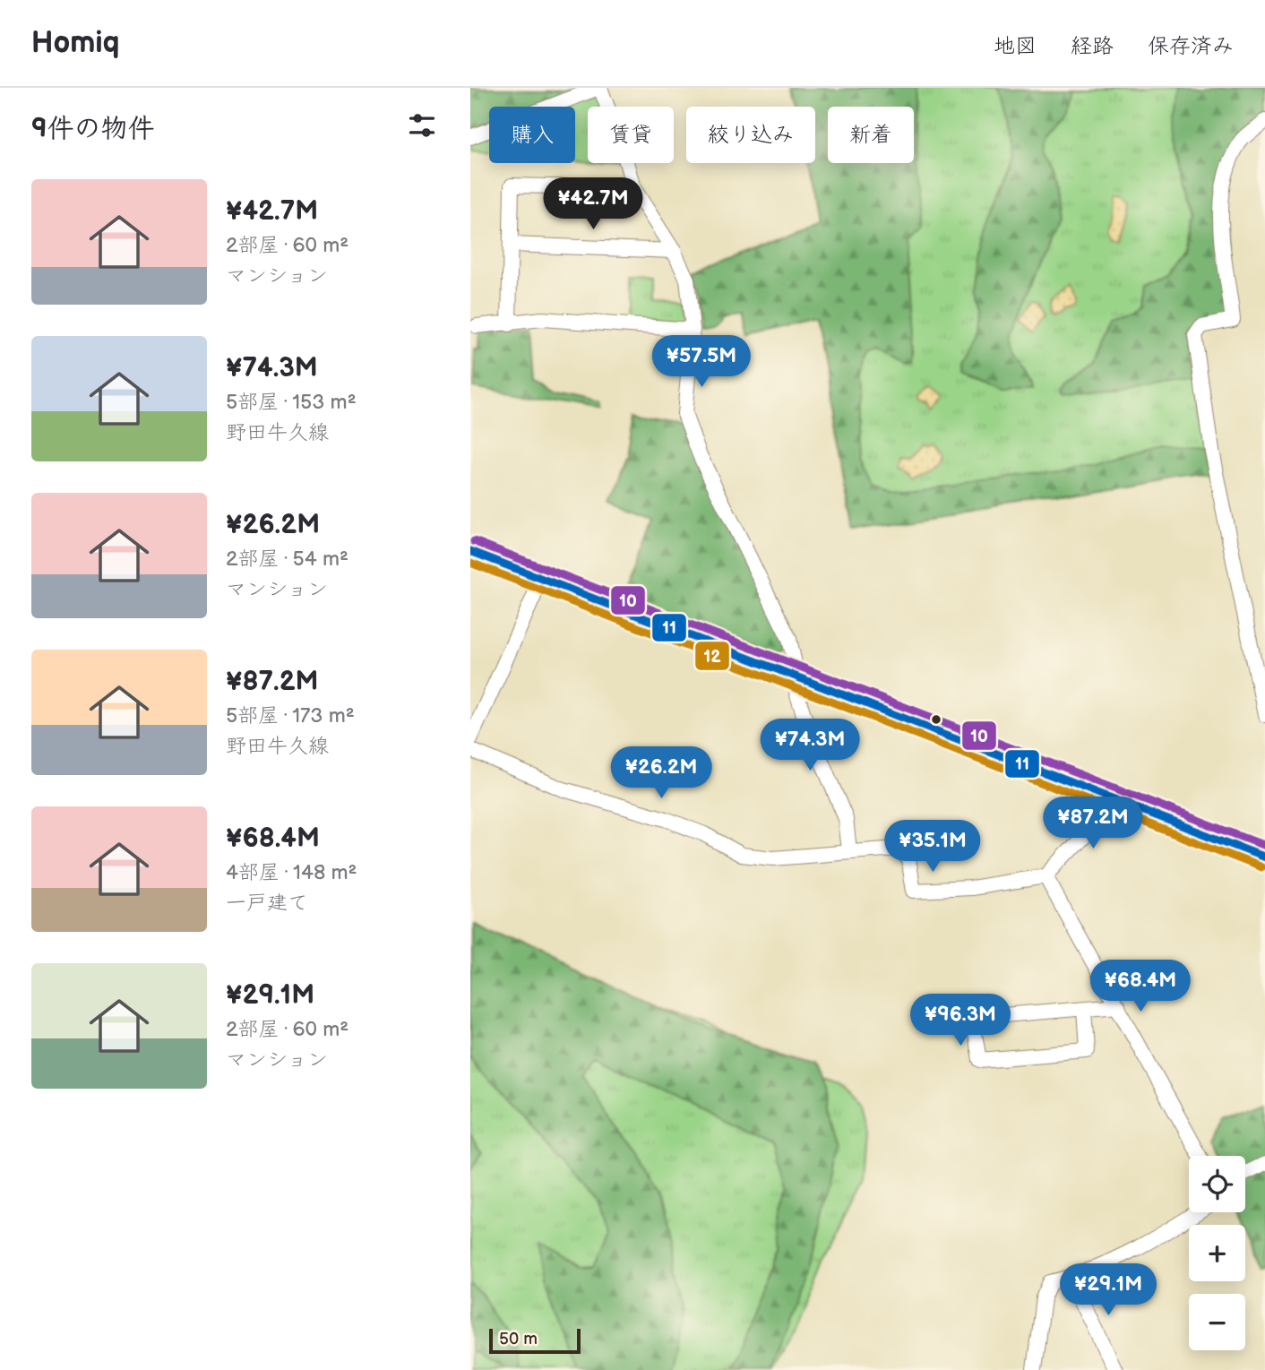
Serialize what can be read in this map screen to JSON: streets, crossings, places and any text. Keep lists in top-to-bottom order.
{
  "lines": ["transit line 10", "transit line 11", "transit line 12"],
  "scale_bar": "50 m",
  "page": {
    "header": "Homiq",
    "nav": ["地図", "経路", "保存済み"],
    "heading": "9件の物件",
    "chip": [
      "購入",
      "賃貸",
      "絞り込み",
      "新着"
    ],
    "list": [
      {
        "name": "¥42.7M",
        "note": "2部屋 · 60 m² · マンション"
      },
      {
        "name": "¥74.3M",
        "note": "5部屋 · 153 m² · 野田牛久線"
      },
      {
        "name": "¥26.2M",
        "note": "2部屋 · 54 m² · マンション"
      },
      {
        "name": "¥87.2M",
        "note": "5部屋 · 173 m² · 野田牛久線"
      },
      {
        "name": "¥68.4M",
        "note": "4部屋 · 148 m² · 一戸建て"
      },
      {
        "name": "¥29.1M",
        "note": "2部屋 · 60 m² · マンション"
      }
    ],
    "price": [
      "¥42.7M",
      "¥57.5M",
      "¥74.3M",
      "¥26.2M",
      "¥87.2M",
      "¥35.1M",
      "¥68.4M",
      "¥96.3M",
      "¥29.1M"
    ],
    "map_buttons": ["+", "−"],
    "scale": "50 m"
  }
}
